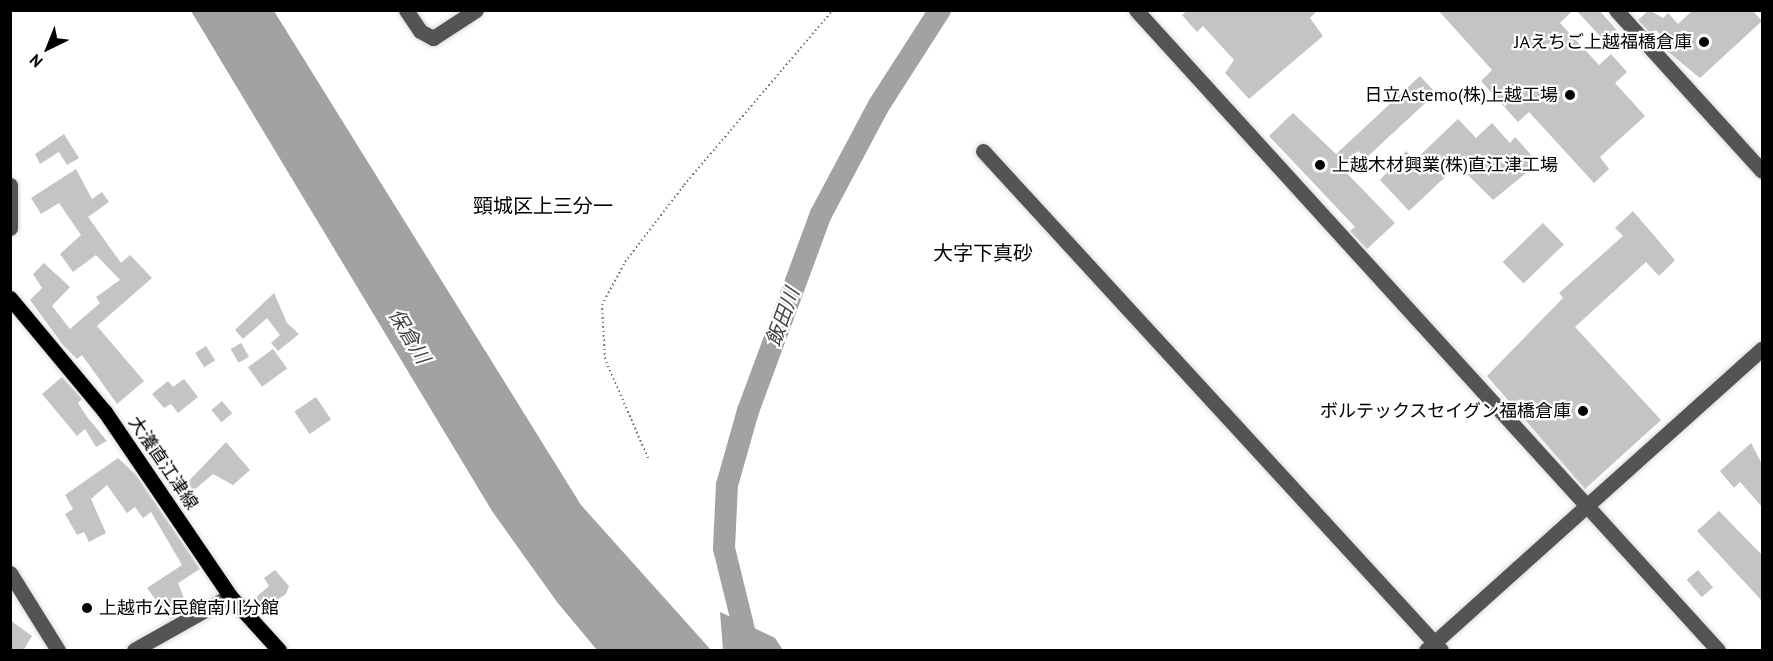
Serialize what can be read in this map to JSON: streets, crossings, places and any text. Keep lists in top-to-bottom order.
{
  "streets": {
    "main road": ["大瀁直江津線"]
  },
  "districts": ["頸城区上三分一", "大字下真砂"],
  "water": ["飯田川", "保倉川"],
  "places": [
    "JAえちご上越福橋倉庫",
    "日立Astemo(株)上越工場",
    "上越木材興業(株)直江津工場",
    "ボルテックスセイグン福橋倉庫",
    "上越市公民館南川分館"
  ],
  "north": "bottom left"
}
